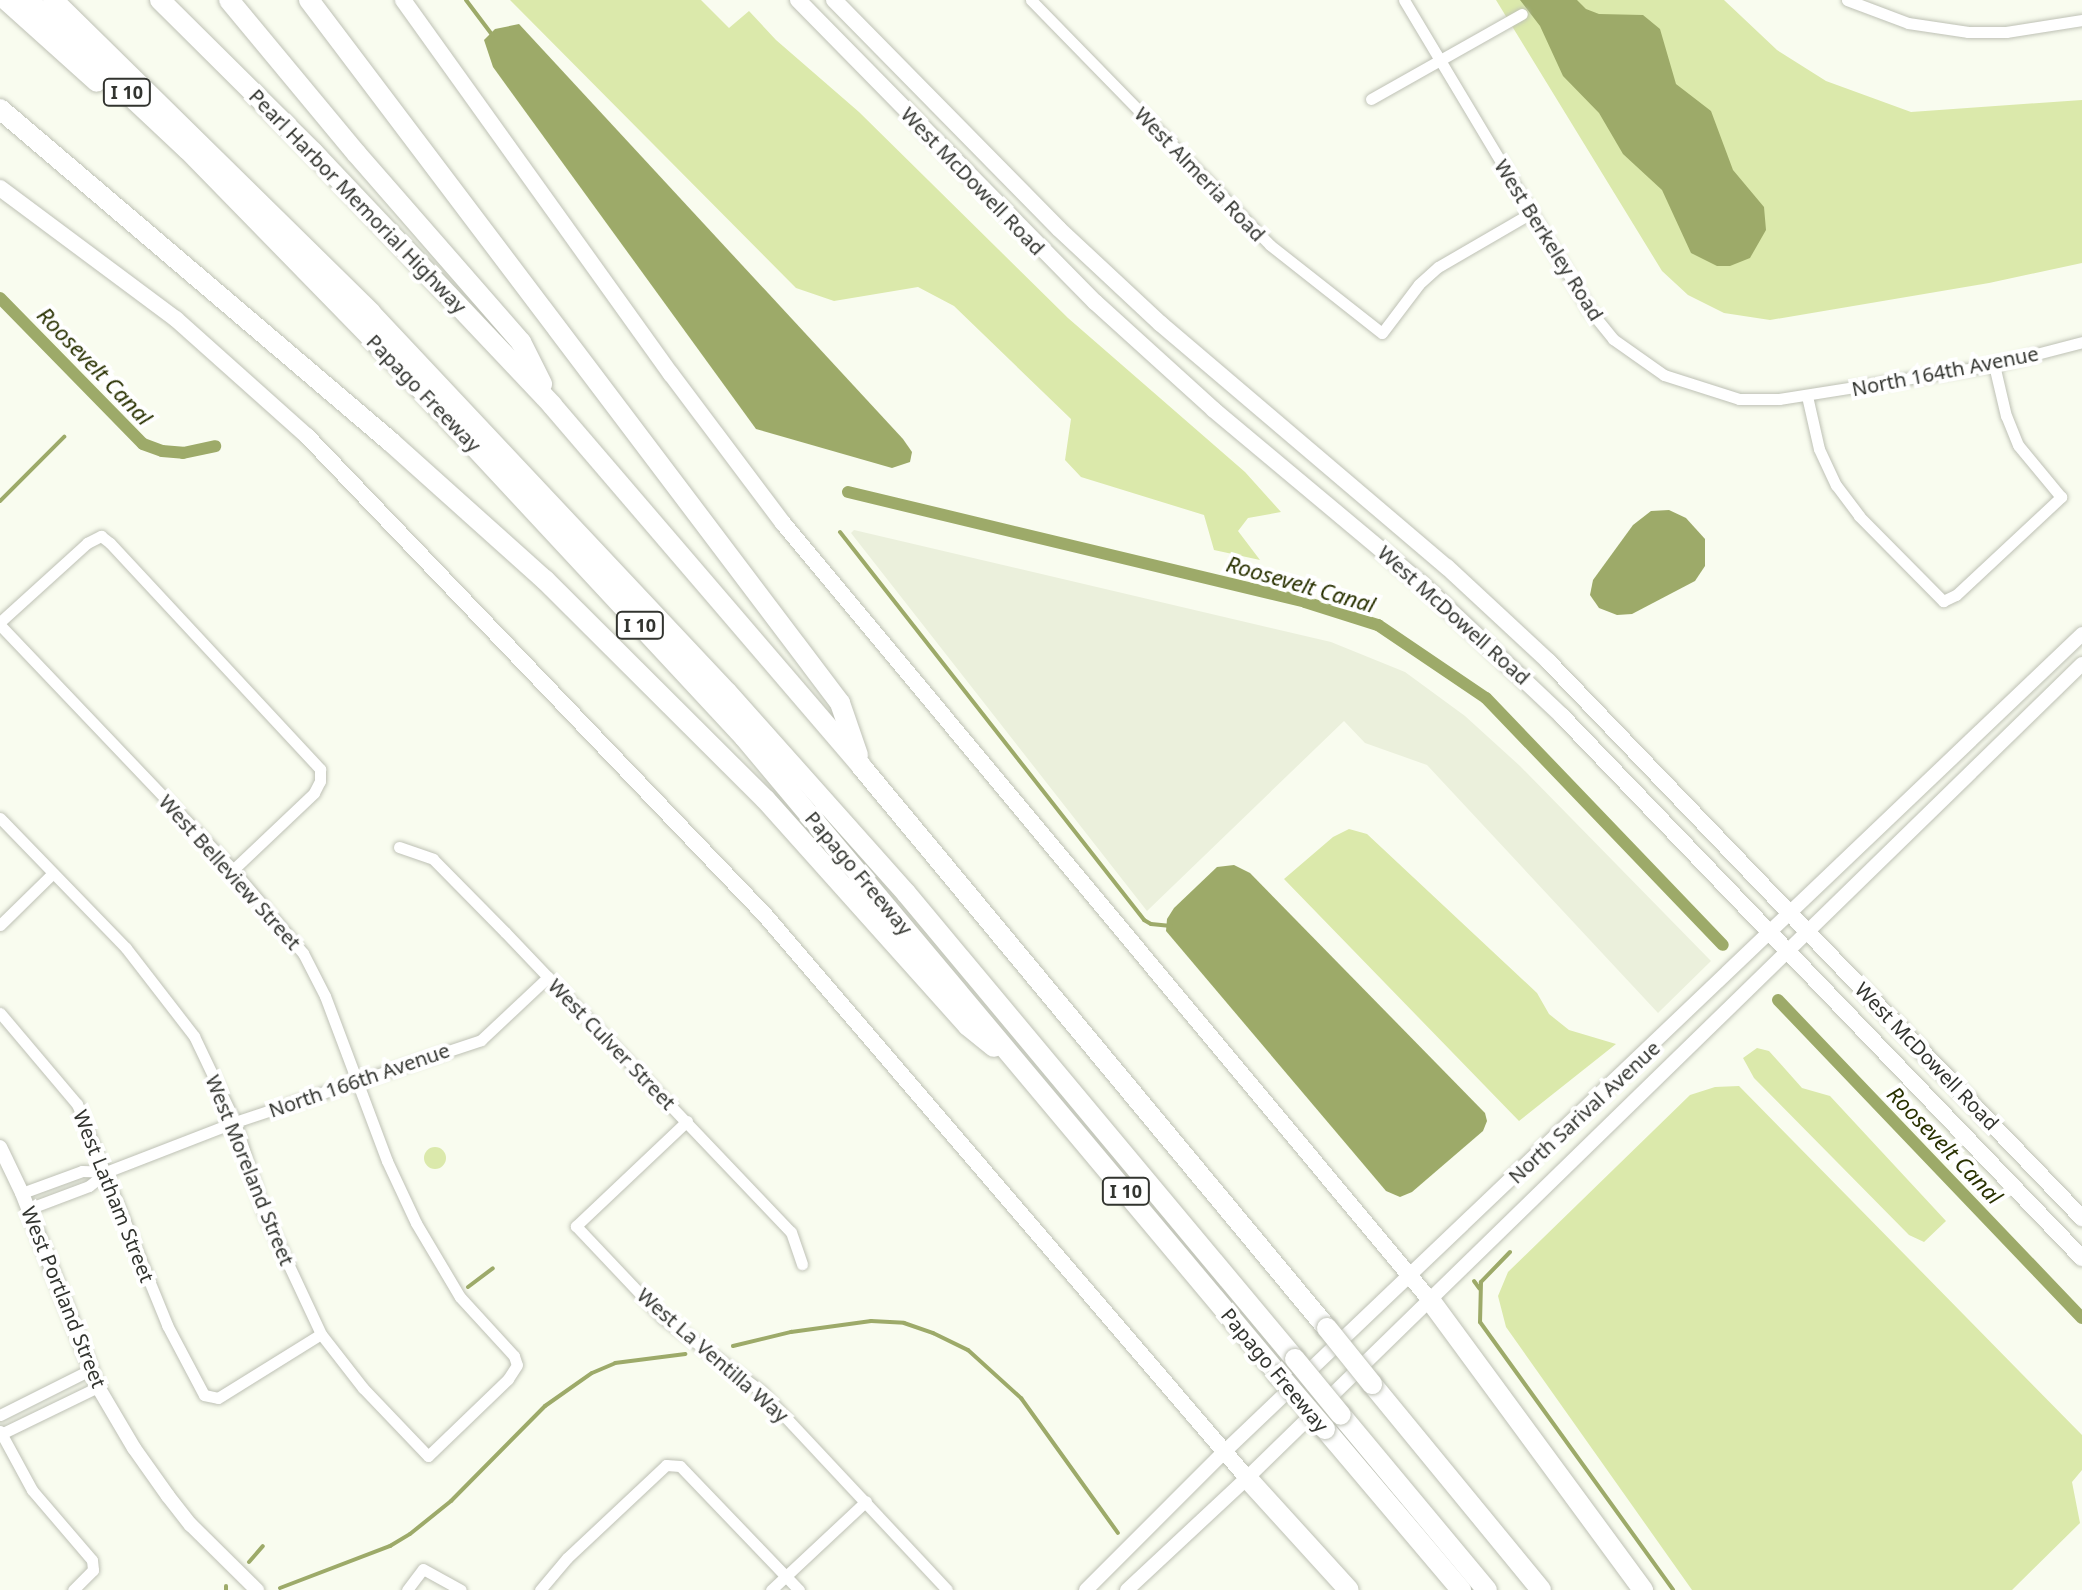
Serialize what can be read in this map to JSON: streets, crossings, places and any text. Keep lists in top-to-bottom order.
{
  "streets": {
    "highway": ["I 10", "Pearl Harbor Memorial Highway", "Papago Freeway"],
    "main road": ["West McDowell Road", "North Sarival Avenue", "West Portland Street"],
    "street": [
      "West Almeria Road",
      "West Berkeley Road",
      "North 164th Avenue",
      "West Belleview Street",
      "West Culver Street",
      "North 166th Avenue",
      "West Moreland Street",
      "West Latham Street",
      "West La Ventilla Way"
    ]
  },
  "crossings": [
    ["I 10", "Papago Freeway"],
    ["West Almeria Road", "West Berkeley Road"],
    ["West McDowell Road", "North Sarival Avenue"],
    ["West Berkeley Road", "North 164th Avenue"],
    ["West Belleview Street", "North 166th Avenue"],
    ["West Belleview Street", "West Moreland Street"],
    ["West Culver Street", "North 166th Avenue"],
    ["West Culver Street", "West La Ventilla Way"],
    ["North 166th Avenue", "West Moreland Street"],
    ["North 166th Avenue", "West Latham Street"],
    ["North 166th Avenue", "West Portland Street"],
    ["West Moreland Street", "West Latham Street"]
  ],
  "water": ["Roosevelt Canal"]
}
